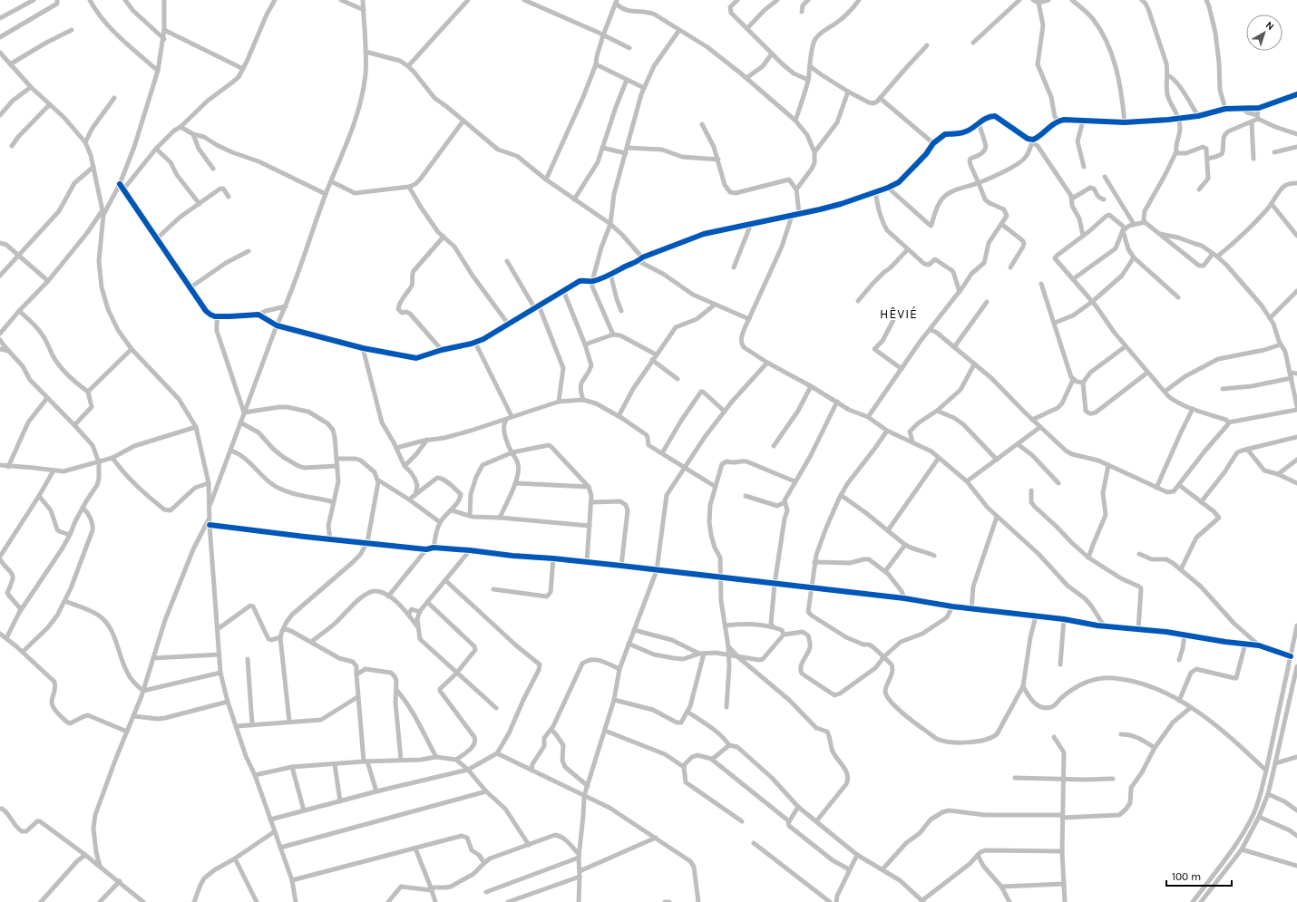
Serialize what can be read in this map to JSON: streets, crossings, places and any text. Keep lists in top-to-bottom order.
{
  "districts": ["HÊVIÉ"],
  "scale_bar": "100 m",
  "north": "top right"
}
